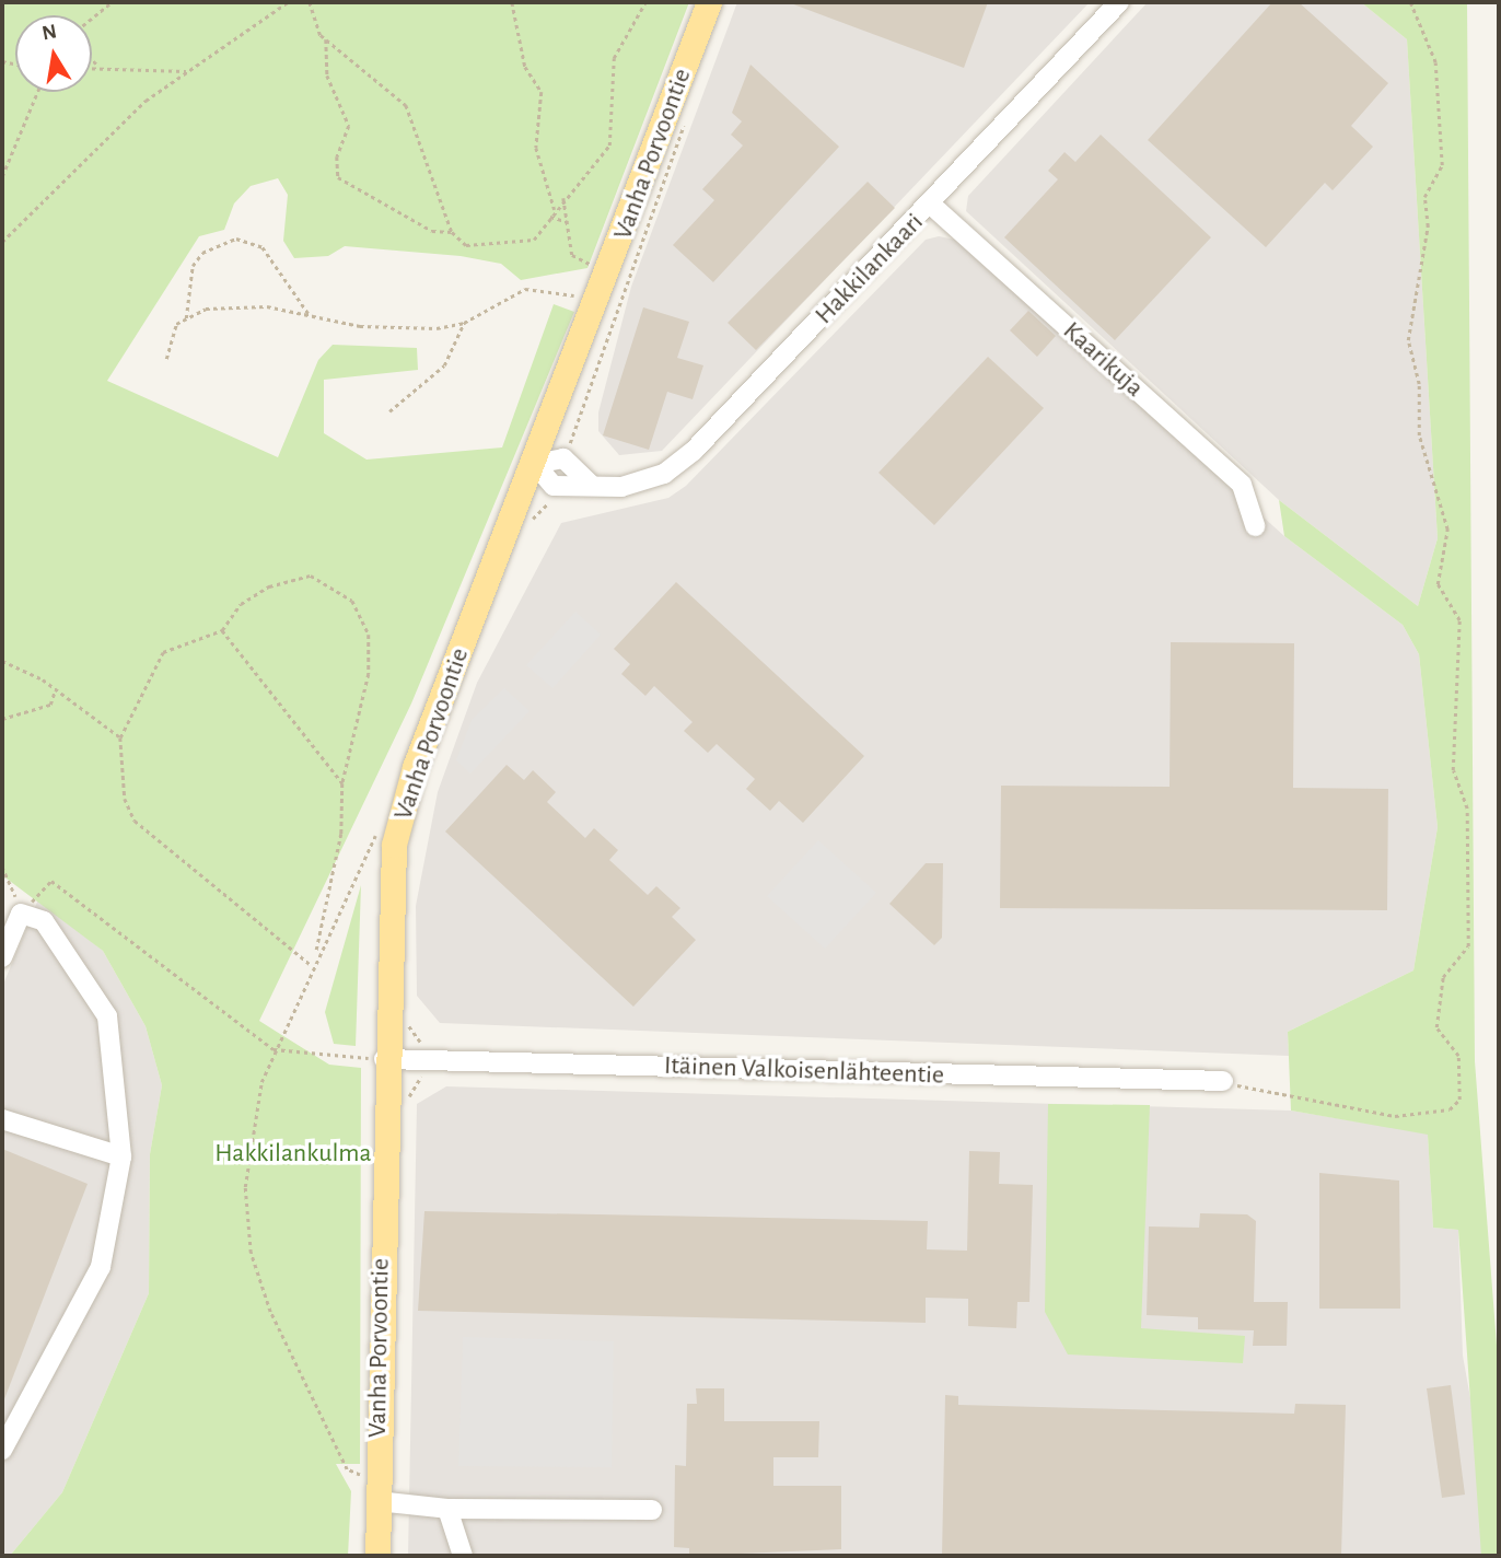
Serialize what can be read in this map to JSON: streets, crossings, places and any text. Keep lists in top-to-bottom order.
{
  "streets": {
    "main road": ["Vanha Porvoontie"],
    "street": ["Hakkilankaari", "Kaarikuja", "Itäinen Valkoisenlähteentie"]
  },
  "crossings": [
    ["Vanha Porvoontie", "Itäinen Valkoisenlähteentie"],
    ["Hakkilankaari", "Kaarikuja"]
  ],
  "parks": ["Hakkilankulma"],
  "north": "top"
}
